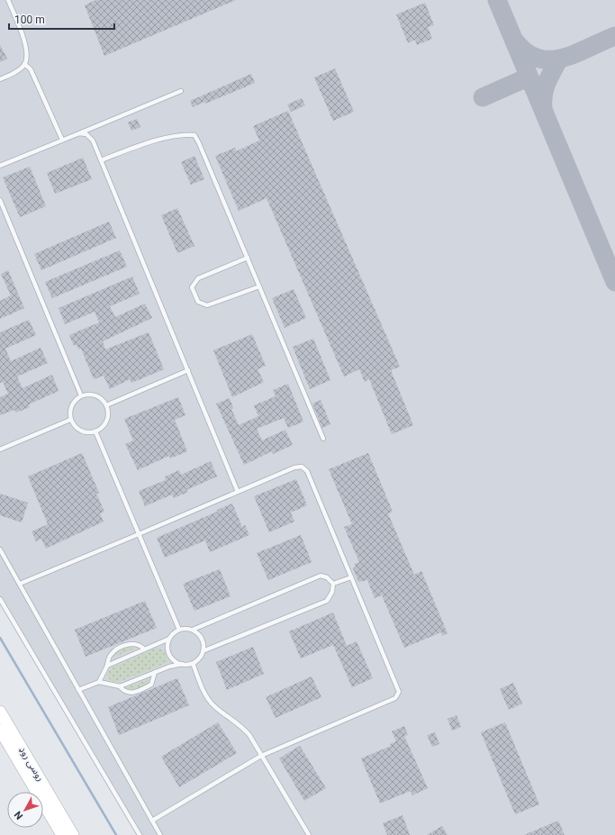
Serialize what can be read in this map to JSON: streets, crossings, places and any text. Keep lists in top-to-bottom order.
{
  "streets": {
    "main road": ["روسی روډ"]
  },
  "scale_bar": "100 m",
  "north": "bottom left"
}
